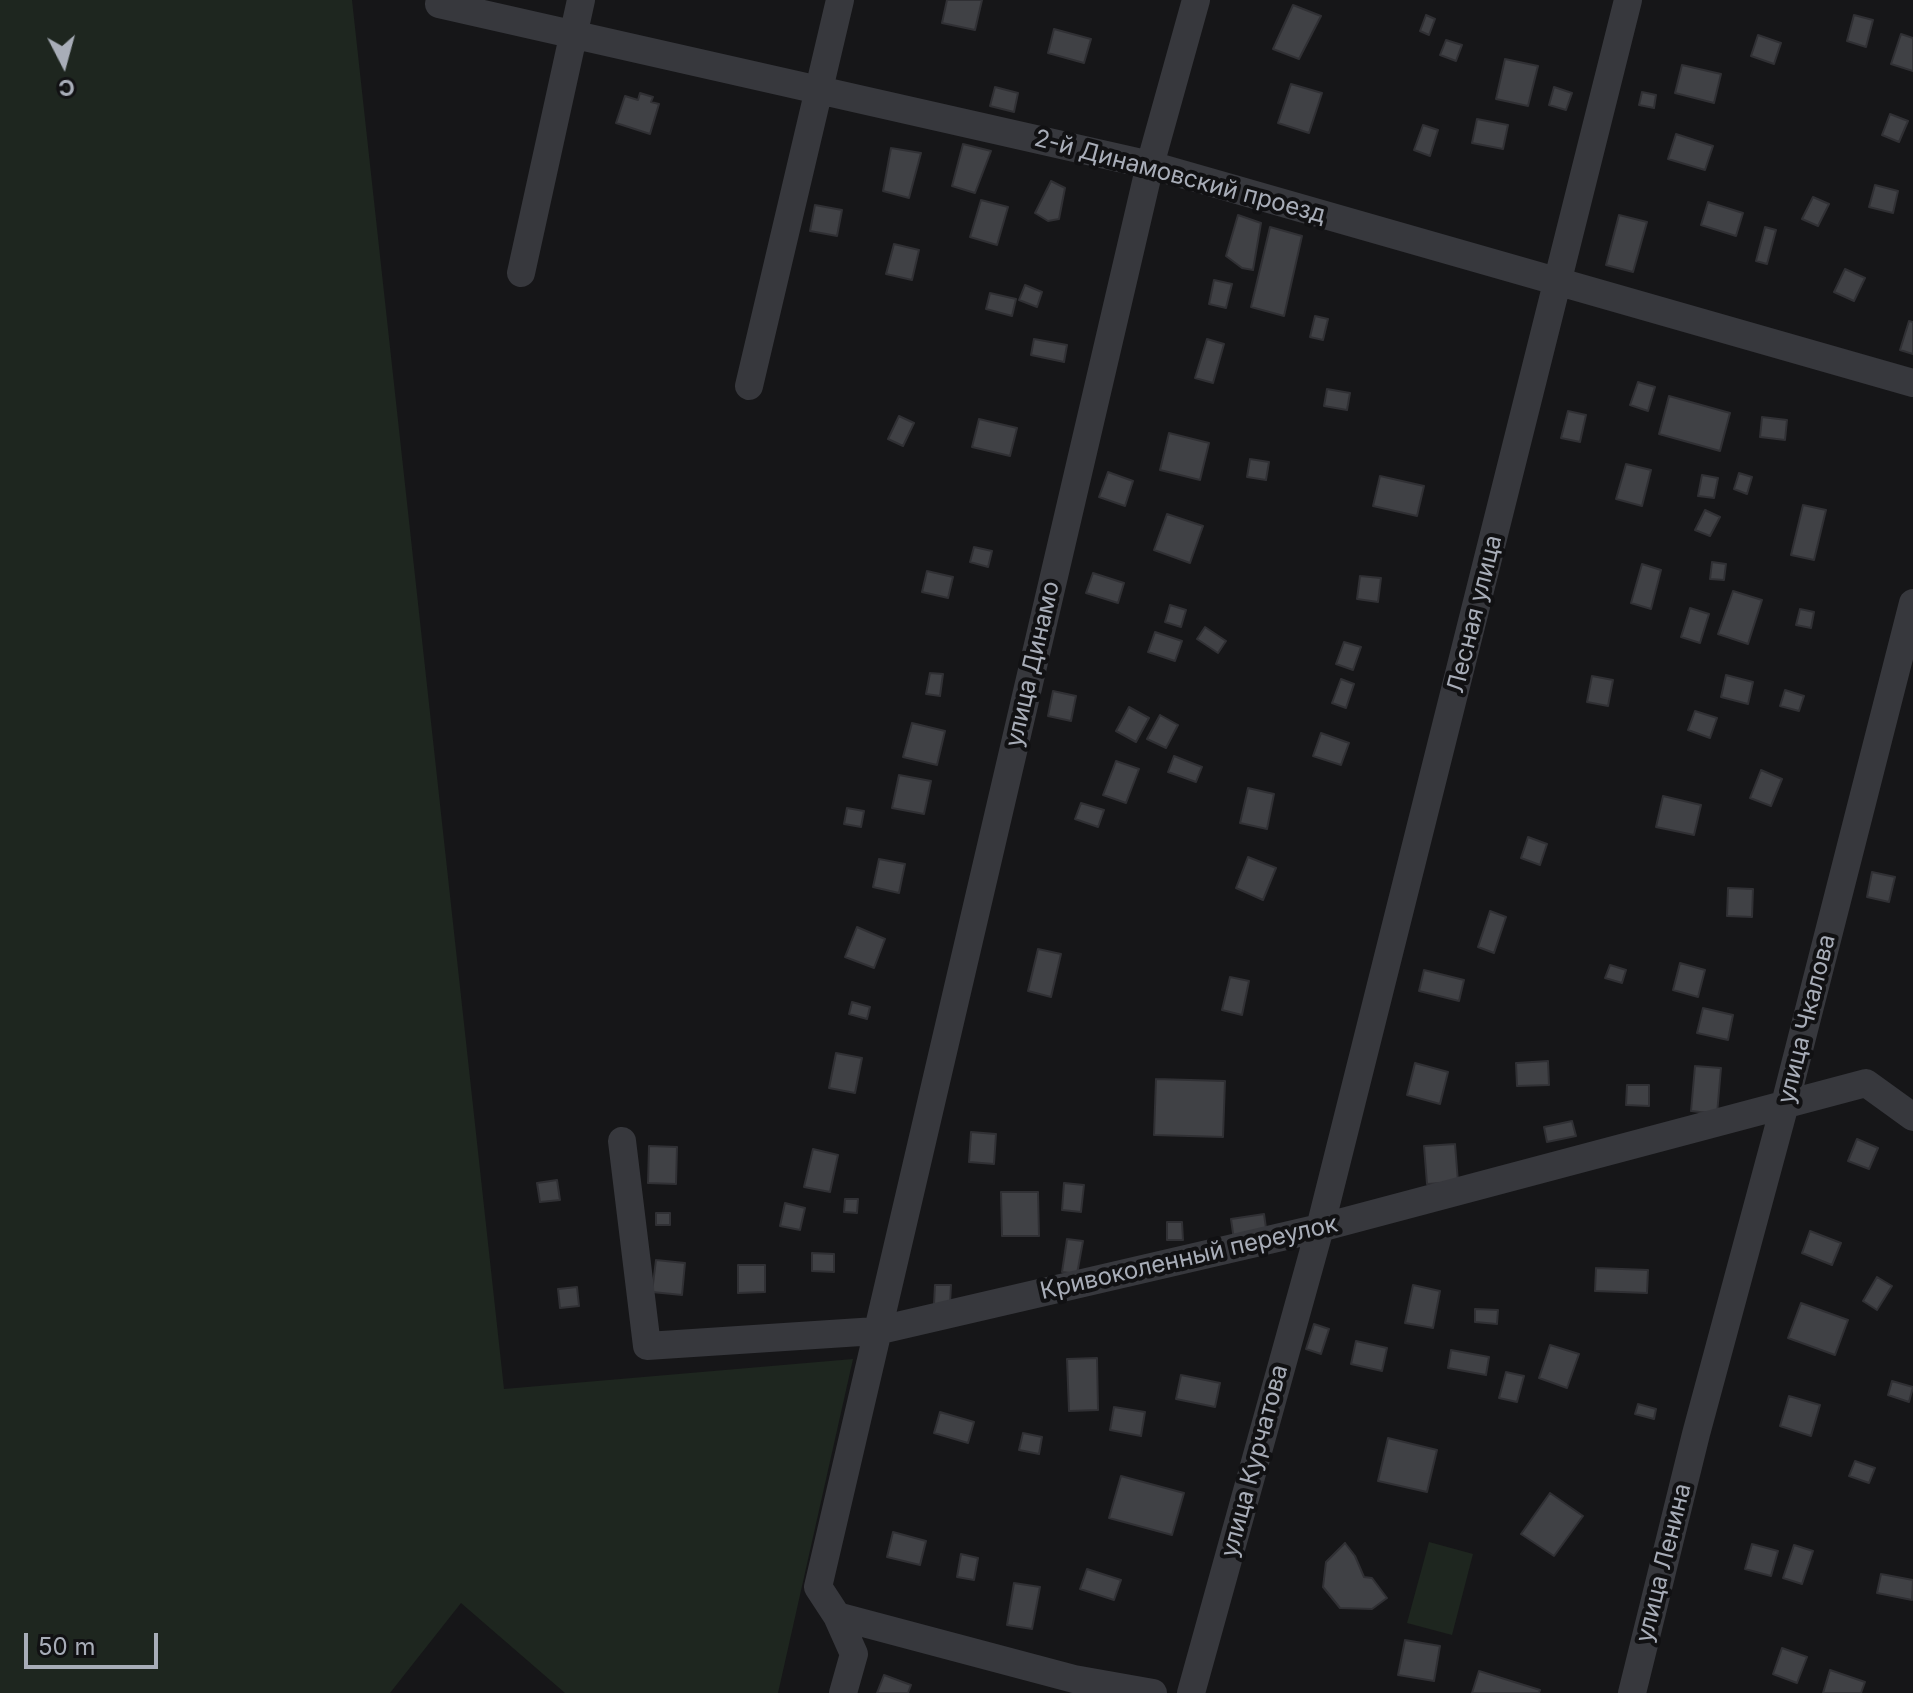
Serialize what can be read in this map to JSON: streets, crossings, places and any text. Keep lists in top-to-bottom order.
{
  "streets": {
    "street": [
      "2-й Динамовский проезд",
      "Лесная улица",
      "улица Динамо",
      "улица Чкалова",
      "Кривоколенный переулок",
      "улица Курчатова",
      "улица Ленина"
    ]
  },
  "crossings": [
    ["2-й Динамовский проезд", "Лесная улица"],
    ["2-й Динамовский проезд", "улица Динамо"],
    ["Лесная улица", "Кривоколенный переулок"],
    ["Лесная улица", "улица Курчатова"],
    ["улица Динамо", "Кривоколенный переулок"],
    ["улица Чкалова", "Кривоколенный переулок"],
    ["улица Чкалова", "улица Ленина"],
    ["Кривоколенный переулок", "улица Курчатова"]
  ],
  "scale_bar": "50 m",
  "north": "bottom"
}
